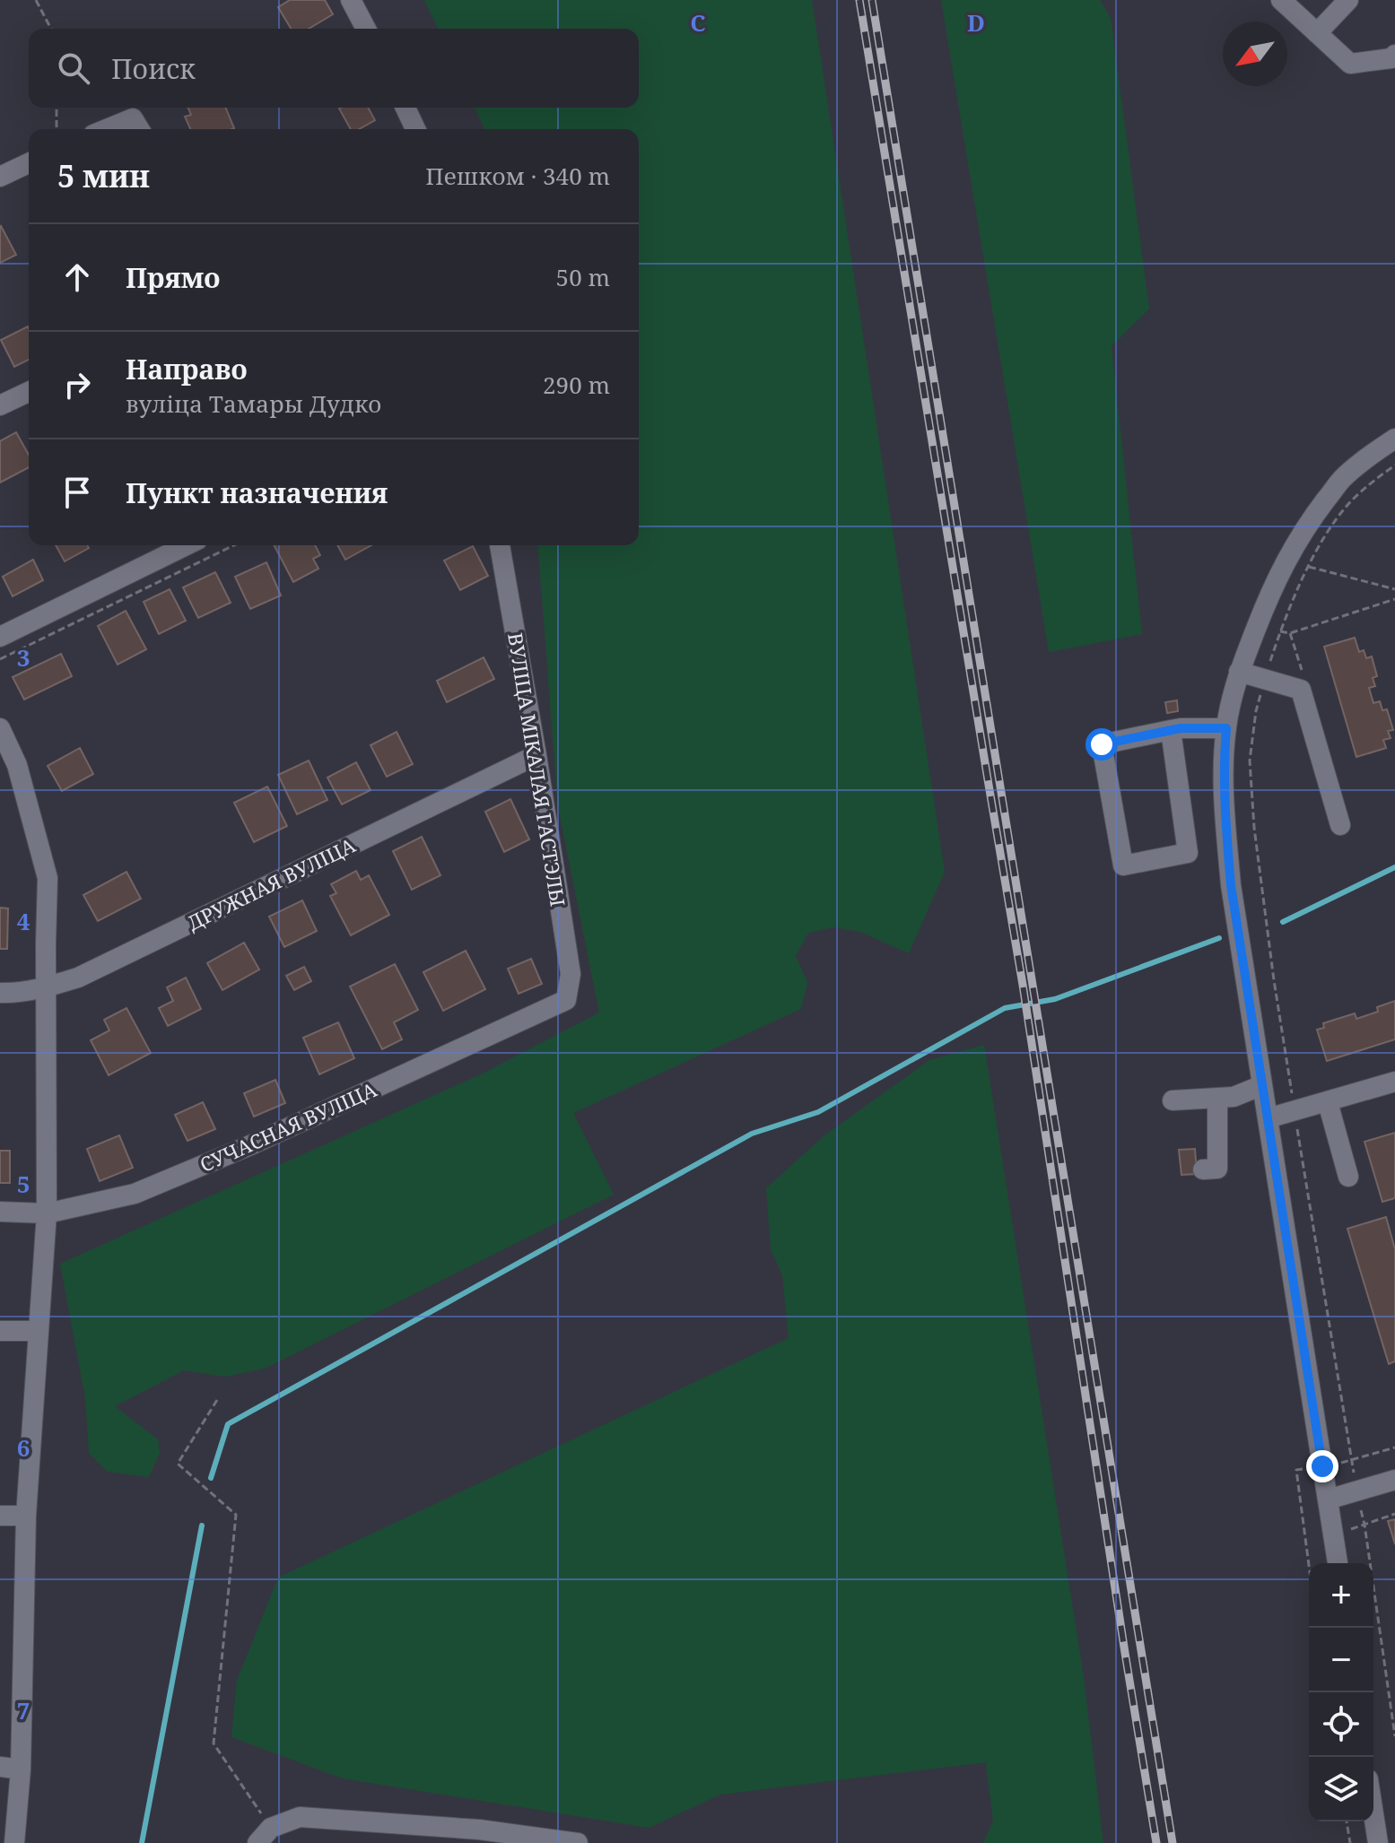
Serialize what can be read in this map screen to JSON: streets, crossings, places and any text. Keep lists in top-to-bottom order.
{
  "streets": {
    "street": ["ВУЛІЦА МІКАЛАЯ ГАСТЭЛЫ", "ДРУЖНАЯ ВУЛІЦА", "СУЧАСНАЯ ВУЛІЦА"]
  },
  "crossings": [
    ["ВУЛІЦА МІКАЛАЯ ГАСТЭЛЫ", "ДРУЖНАЯ ВУЛІЦА"],
    ["ВУЛІЦА МІКАЛАЯ ГАСТЭЛЫ", "СУЧАСНАЯ ВУЛІЦА"]
  ],
  "north": "bottom left",
  "page": {
    "search": "Поиск",
    "heading": ["5 мин", "Пешком · 340 m"],
    "list": [
      ["Прямо", "50 m"],
      ["Направо", "вуліца Тамары Дудко", "290 m"],
      "Пункт назначения"
    ],
    "map_buttons": ["+", "−"]
  },
  "grid": {
    "columns": ["C", "D"],
    "rows": [
      "3",
      "4",
      "5",
      "6",
      "7"
    ]
  }
}
